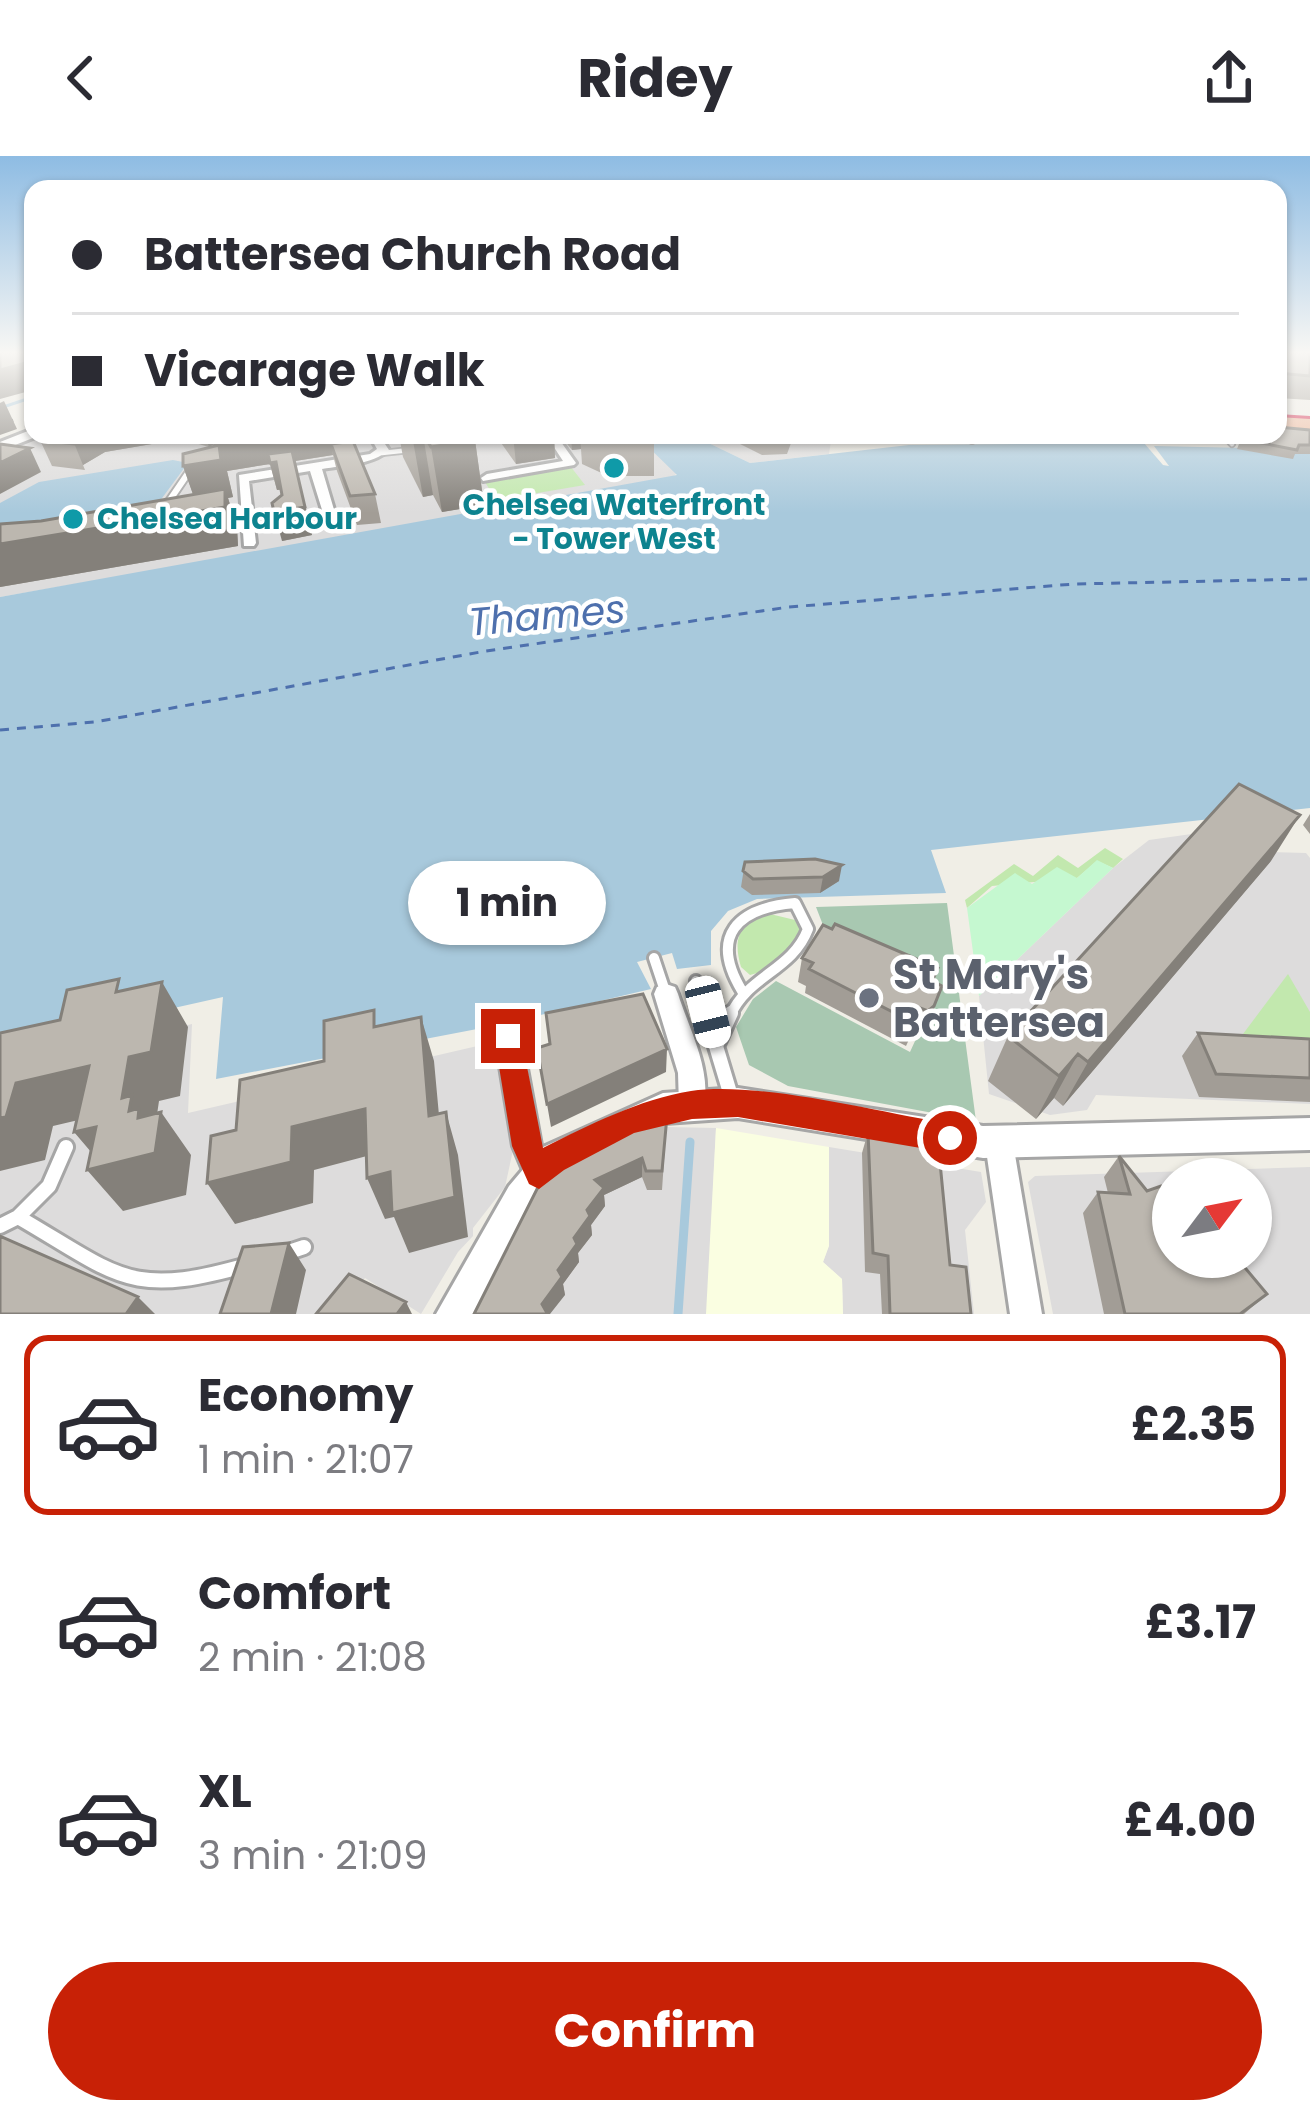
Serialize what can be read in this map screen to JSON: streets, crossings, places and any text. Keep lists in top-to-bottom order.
{
  "water": ["Thames"],
  "places": ["Chelsea Waterfront - Tower West", "Chelsea Harbour", "St Mary's Battersea"],
  "north": "top right",
  "page": {
    "header": "Ridey",
    "banner": ["Battersea Church Road", "Vicarage Walk"],
    "bubble": "1 min",
    "list": [
      {
        "name": "Economy",
        "note": "1 min · 21:07",
        "value": "£2.35"
      },
      {
        "name": "Comfort",
        "note": "2 min · 21:08",
        "value": "£3.17"
      },
      {
        "name": "XL",
        "note": "3 min · 21:09",
        "value": "£4.00"
      }
    ],
    "buttons": "Confirm"
  }
}
